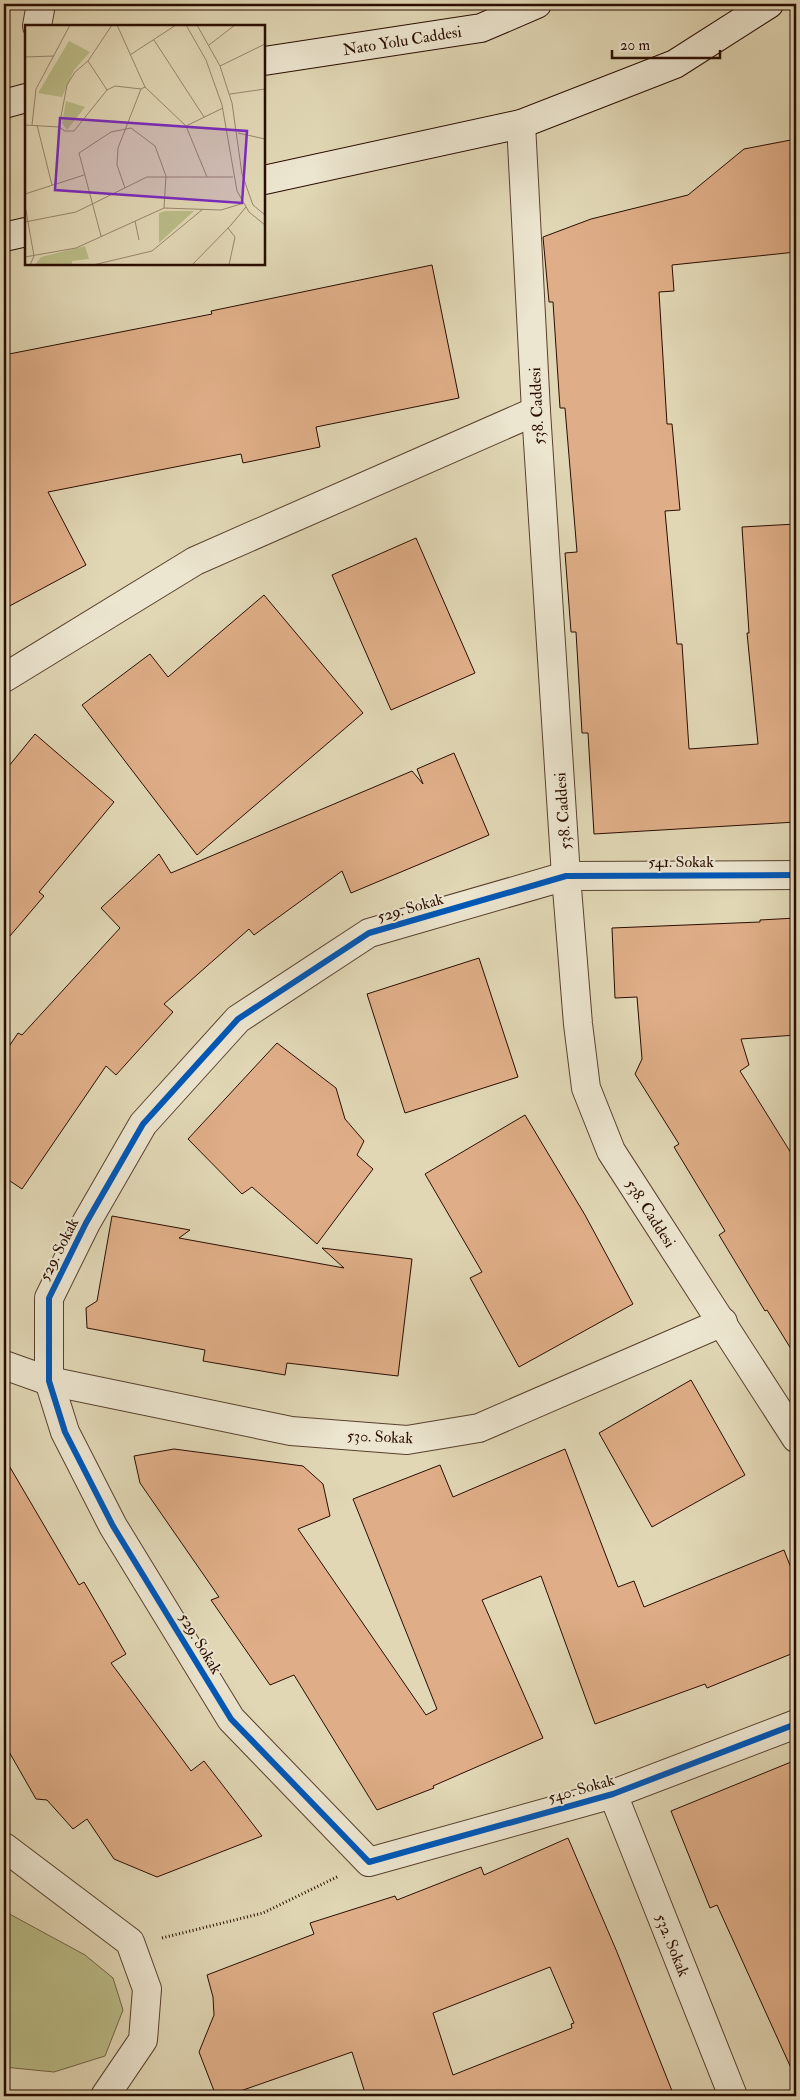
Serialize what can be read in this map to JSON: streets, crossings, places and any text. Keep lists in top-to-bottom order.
{
  "streets": {
    "street": [
      "Nato Yolu Caddesi",
      "538. Caddesi",
      "541. Sokak",
      "529. Sokak",
      "530. Sokak",
      "540. Sokak",
      "532. Sokak"
    ]
  },
  "crossings": [
    ["538. Caddesi", "541. Sokak"],
    ["538. Caddesi", "529. Sokak"],
    ["538. Caddesi", "530. Sokak"],
    ["541. Sokak", "529. Sokak"],
    ["529. Sokak", "530. Sokak"],
    ["529. Sokak", "540. Sokak"],
    ["540. Sokak", "532. Sokak"]
  ],
  "scale_bar": "20 m"
}
